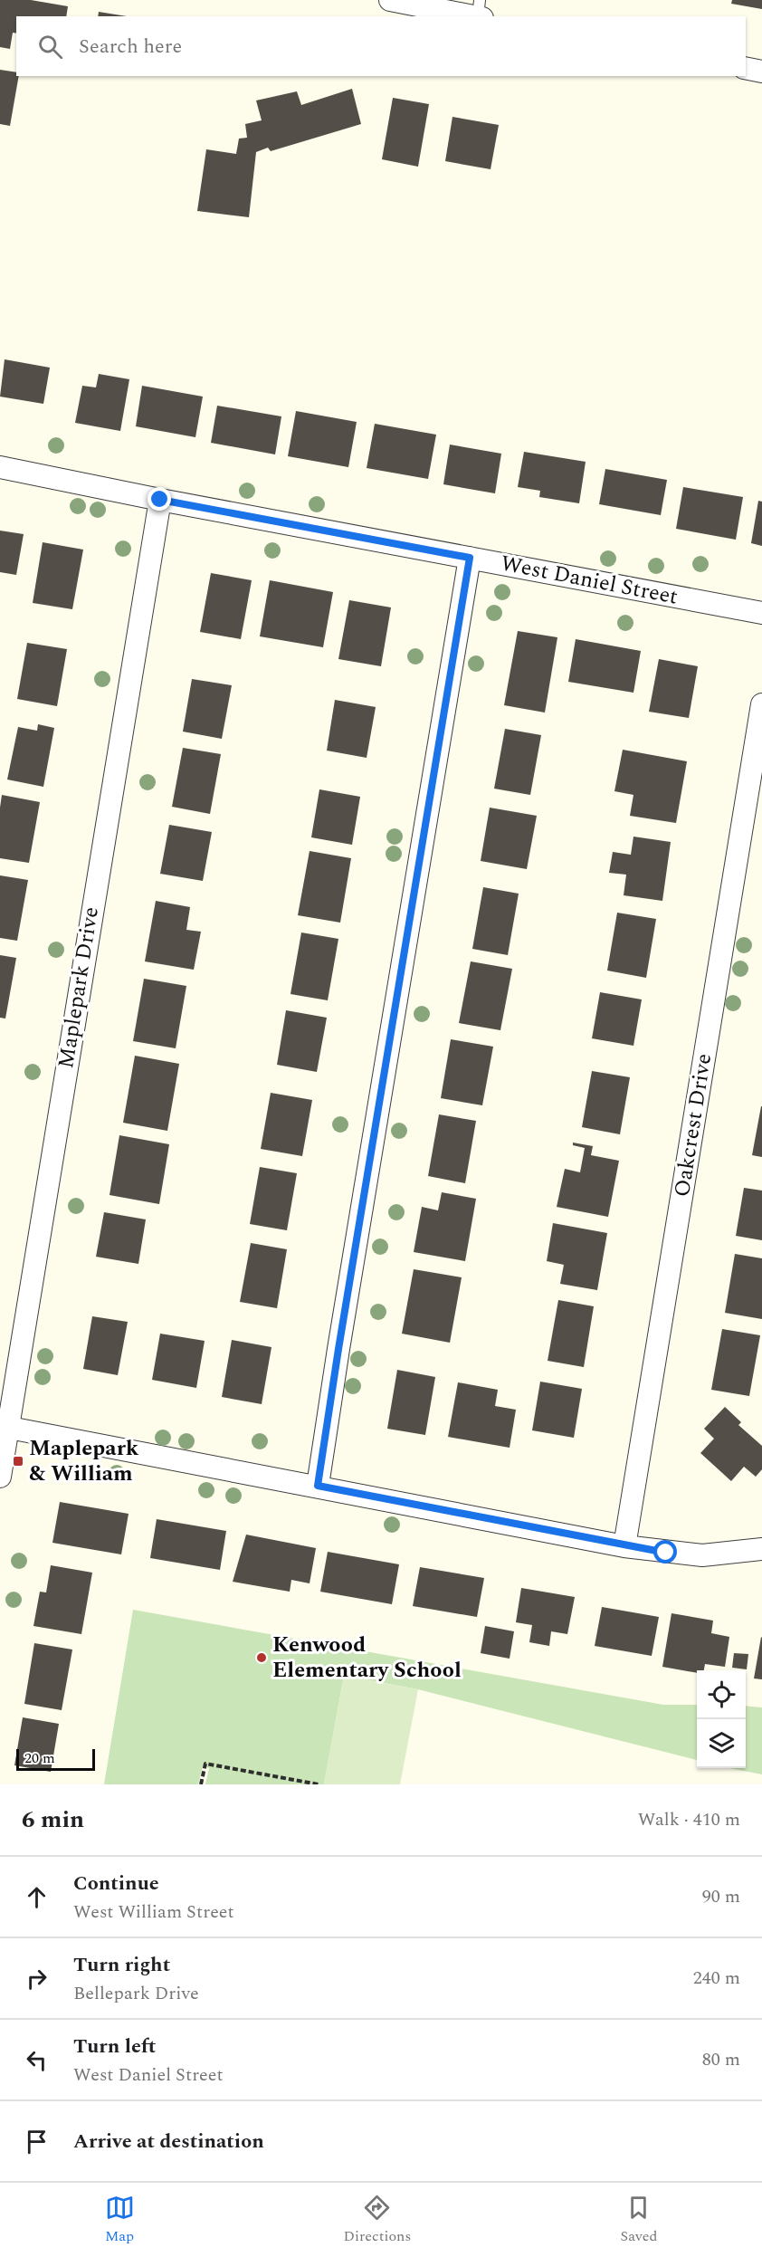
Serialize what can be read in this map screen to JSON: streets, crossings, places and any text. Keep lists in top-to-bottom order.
{
  "streets": {
    "street": ["West Daniel Street", "Maplepark Drive", "Oakcrest Drive"]
  },
  "crossings": [
    ["West Daniel Street", "Maplepark Drive"]
  ],
  "places": {
    "transit": ["Maplepark & William"],
    "other": ["Kenwood Elementary School"]
  },
  "scale_bar": "20 m",
  "page": {
    "search": "Search here",
    "scale": "20 m",
    "heading": ["6 min", "Walk · 410 m"],
    "list": [
      ["Continue", "West William Street", "90 m"],
      ["Turn right", "Bellepark Drive", "240 m"],
      ["Turn left", "West Daniel Street", "80 m"],
      "Arrive at destination"
    ],
    "nav": ["Map", "Directions", "Saved"]
  }
}
